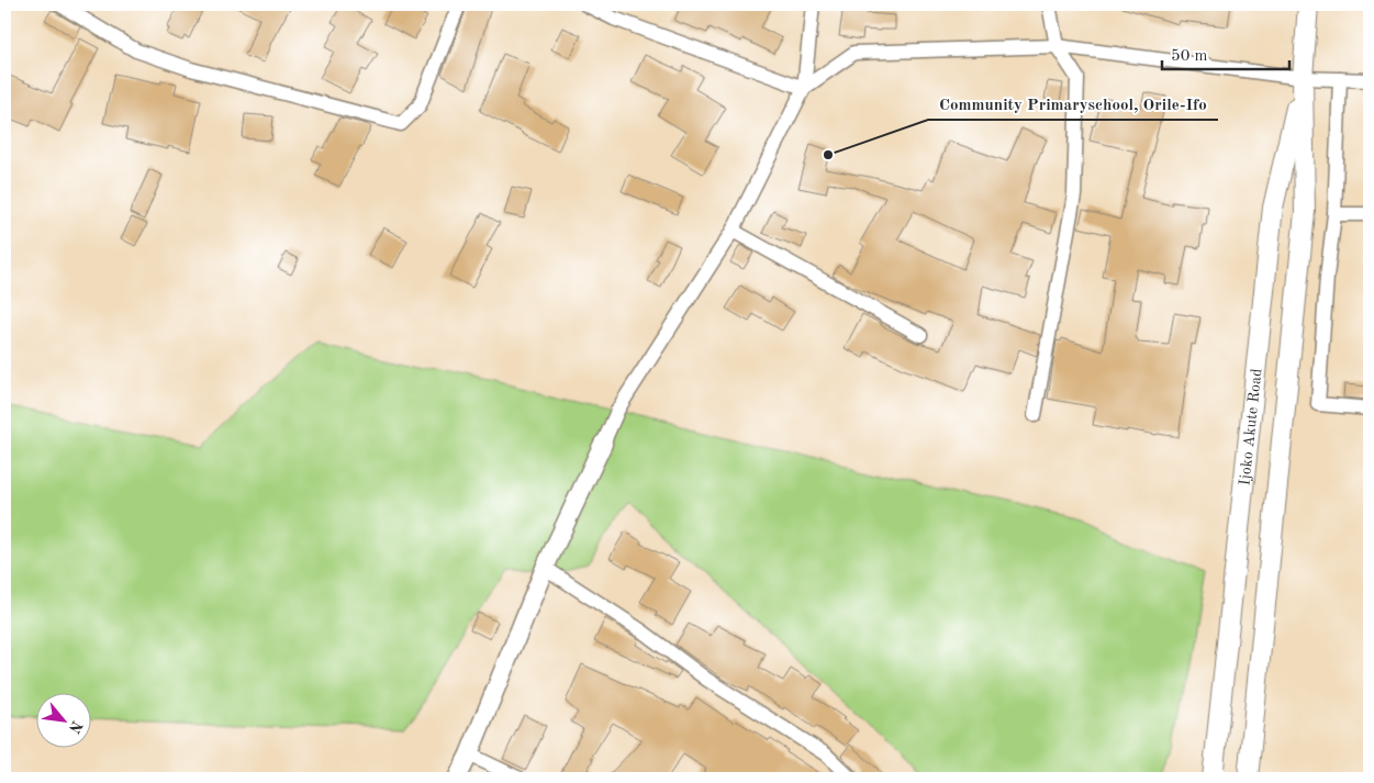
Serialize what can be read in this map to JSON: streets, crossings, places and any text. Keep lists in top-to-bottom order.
{
  "streets": {
    "main road": ["Ijoko Akute Road"]
  },
  "places": ["Community Primaryschool, Orile-Ifo"],
  "scale_bar": "50 m",
  "north": "bottom right"
}
